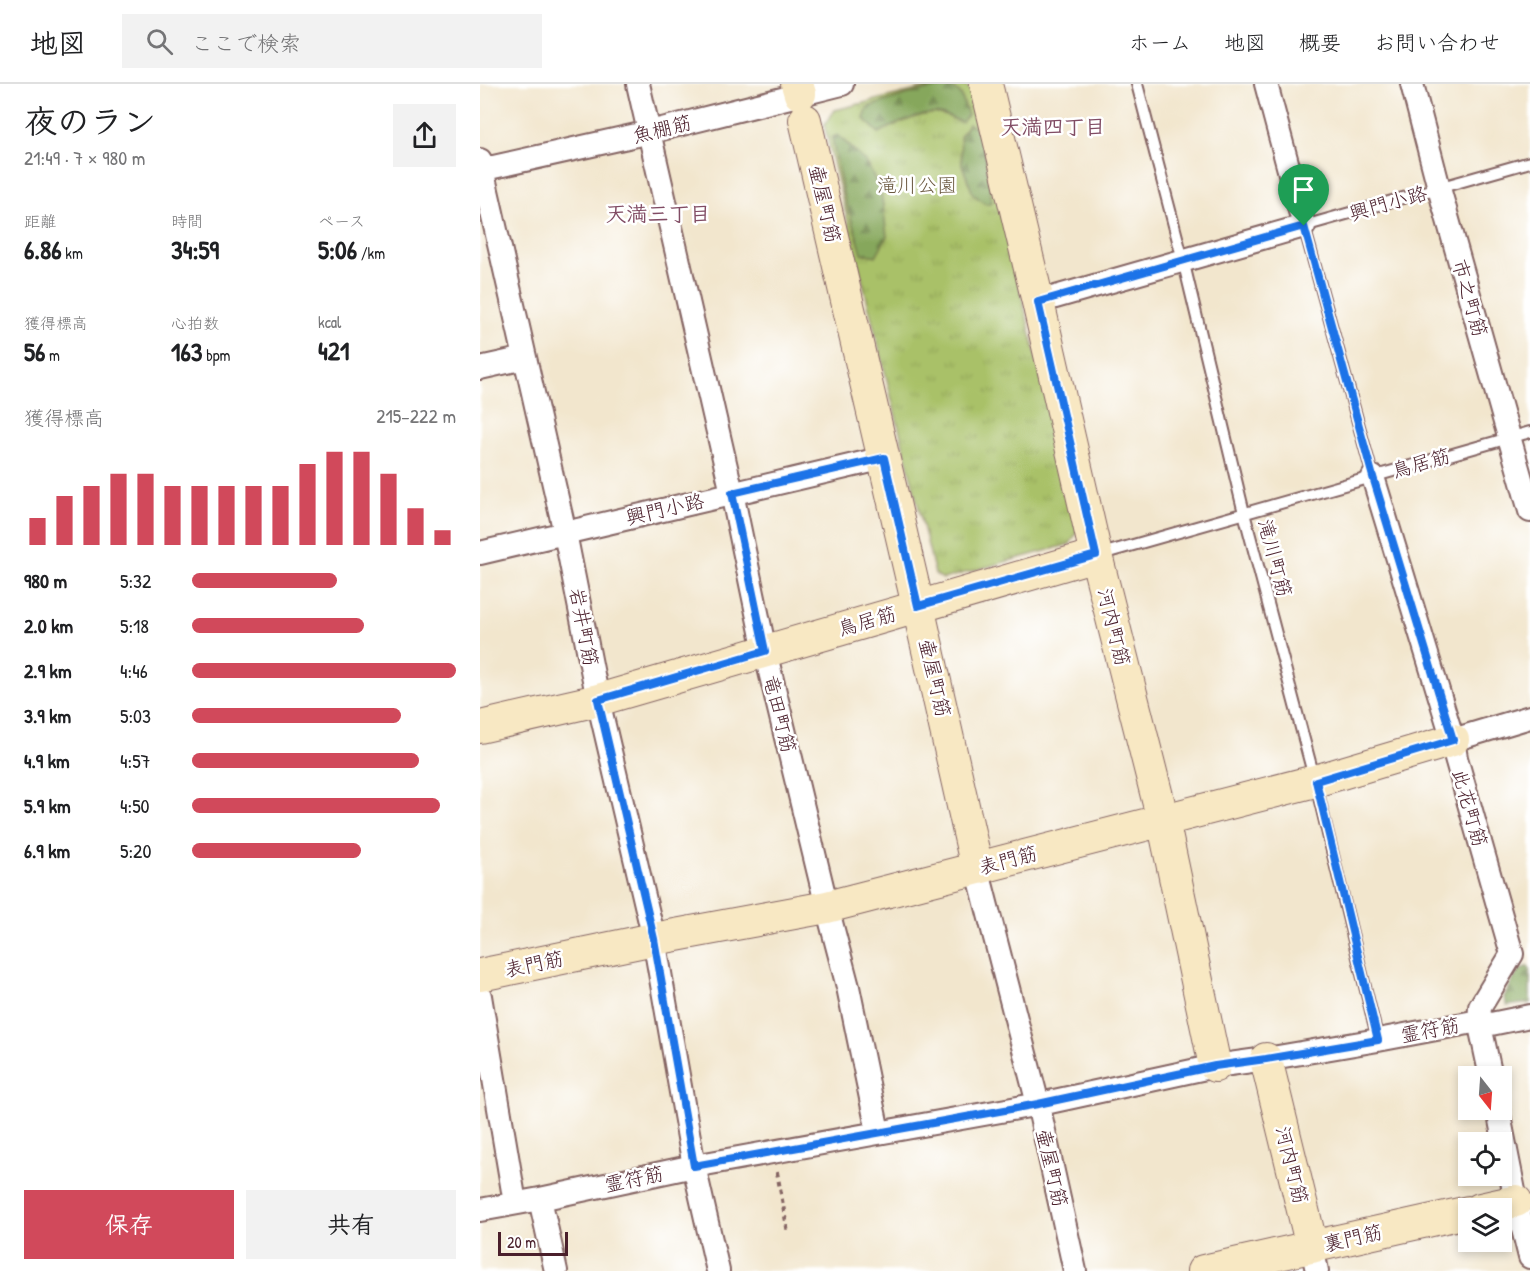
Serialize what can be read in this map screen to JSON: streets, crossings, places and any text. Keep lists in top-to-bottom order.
{
  "streets": {
    "street": [
      "魚棚筋",
      "興門小路",
      "壷屋町筋",
      "市之町筋",
      "鳥居筋",
      "岩井町筋",
      "河内町筋",
      "竜田町筋",
      "此花町筋",
      "表門筋",
      "霊符筋",
      "裏門筋"
    ],
    "lane": ["滝川町筋"]
  },
  "crossings": [
    ["魚棚筋", "壷屋町筋"],
    ["魚棚筋", "岩井町筋"],
    ["魚棚筋", "竜田町筋"],
    ["興門小路", "壷屋町筋"],
    ["興門小路", "市之町筋"],
    ["興門小路", "滝川町筋"],
    ["興門小路", "岩井町筋"],
    ["興門小路", "河内町筋"],
    ["興門小路", "竜田町筋"],
    ["興門小路", "此花町筋"],
    ["壷屋町筋", "鳥居筋"],
    ["壷屋町筋", "表門筋"],
    ["壷屋町筋", "霊符筋"],
    ["市之町筋", "鳥居筋"],
    ["鳥居筋", "滝川町筋"],
    ["鳥居筋", "岩井町筋"],
    ["鳥居筋", "河内町筋"],
    ["鳥居筋", "竜田町筋"],
    ["鳥居筋", "此花町筋"],
    ["滝川町筋", "表門筋"],
    ["滝川町筋", "霊符筋"],
    ["岩井町筋", "表門筋"],
    ["岩井町筋", "霊符筋"],
    ["河内町筋", "表門筋"],
    ["河内町筋", "霊符筋"],
    ["河内町筋", "裏門筋"],
    ["竜田町筋", "表門筋"],
    ["竜田町筋", "霊符筋"],
    ["此花町筋", "表門筋"],
    ["此花町筋", "霊符筋"]
  ],
  "districts": ["天満四丁目", "天満三丁目"],
  "parks": ["滝川公園"],
  "scale_bar": "20 m",
  "north": "bottom",
  "page": {
    "header": "地図",
    "search": "ここで検索",
    "nav": [
      "ホーム",
      "地図",
      "概要",
      "お問い合わせ"
    ],
    "heading": ["夜のラン", "21:49 · 7 × 980 m"],
    "stats": [
      ["距離", "6.86 km"],
      ["時間", "34:59"],
      ["ペース", "5:06 /km"],
      ["獲得標高", "56 m"],
      ["心拍数", "163 bpm"],
      ["kcal", "421"]
    ],
    "chart": ["獲得標高", "215–222 m"],
    "list": [
      {
        "name": "980 m",
        "note": "5:32"
      },
      {
        "name": "2.0 km",
        "note": "5:18"
      },
      {
        "name": "2.9 km",
        "note": "4:46"
      },
      {
        "name": "3.9 km",
        "note": "5:03"
      },
      {
        "name": "4.9 km",
        "note": "4:57"
      },
      {
        "name": "5.9 km",
        "note": "4:50"
      },
      {
        "name": "6.9 km",
        "note": "5:20"
      }
    ],
    "buttons": ["保存", "共有"],
    "scale": "20 m"
  }
}
